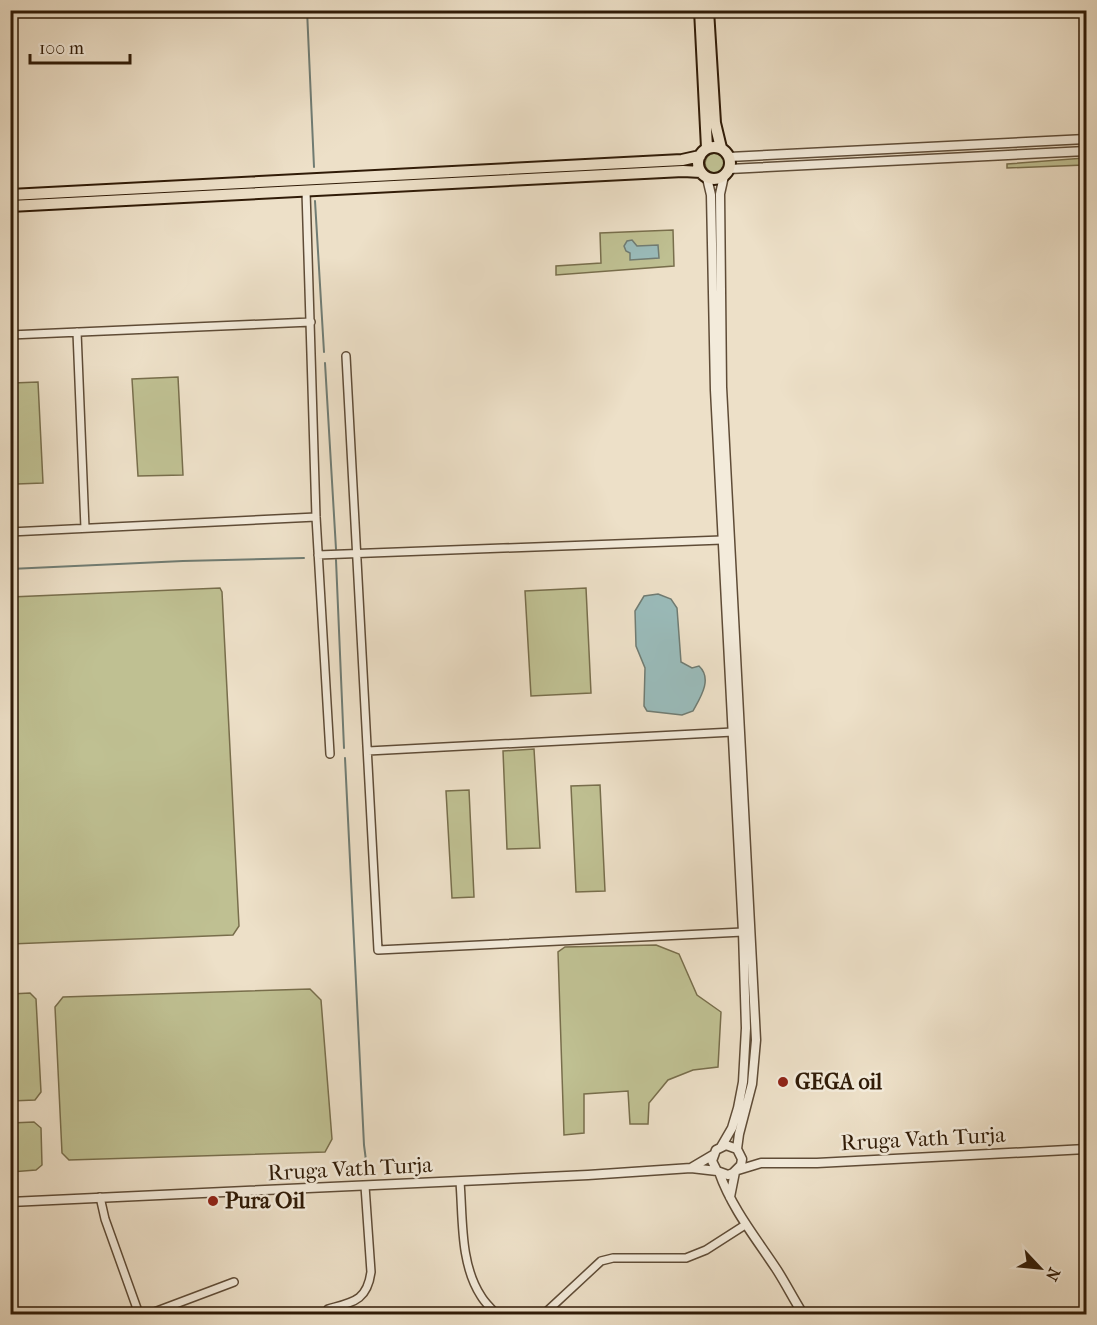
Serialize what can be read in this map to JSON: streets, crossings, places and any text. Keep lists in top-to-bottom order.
{
  "streets": {
    "street": ["Rruga Vath Turja"]
  },
  "places": ["GEGA oil", "Pura Oil"],
  "scale_bar": "100 m",
  "north": "bottom right"
}
